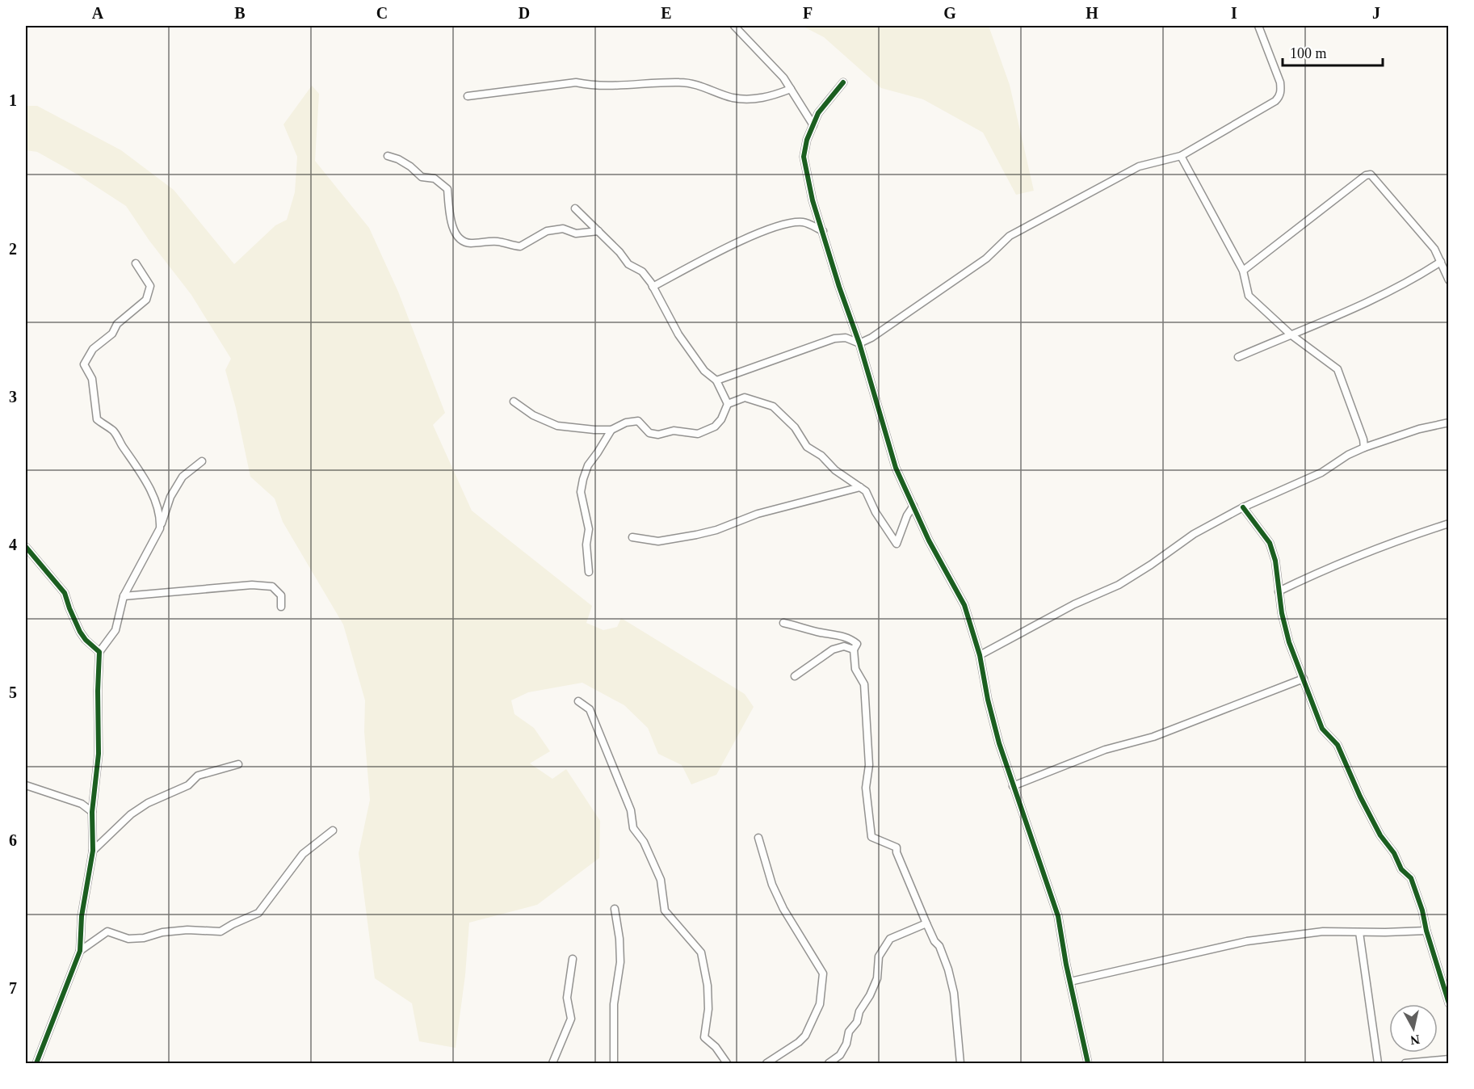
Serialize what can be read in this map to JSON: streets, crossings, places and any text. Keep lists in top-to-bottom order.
{
  "scale_bar": "100 m",
  "north": "bottom",
  "grid": {
    "columns": [
      "A",
      "B",
      "C",
      "D",
      "E",
      "F",
      "G",
      "H",
      "I",
      "J"
    ],
    "rows": [
      "1",
      "2",
      "3",
      "4",
      "5",
      "6",
      "7"
    ]
  }
}
